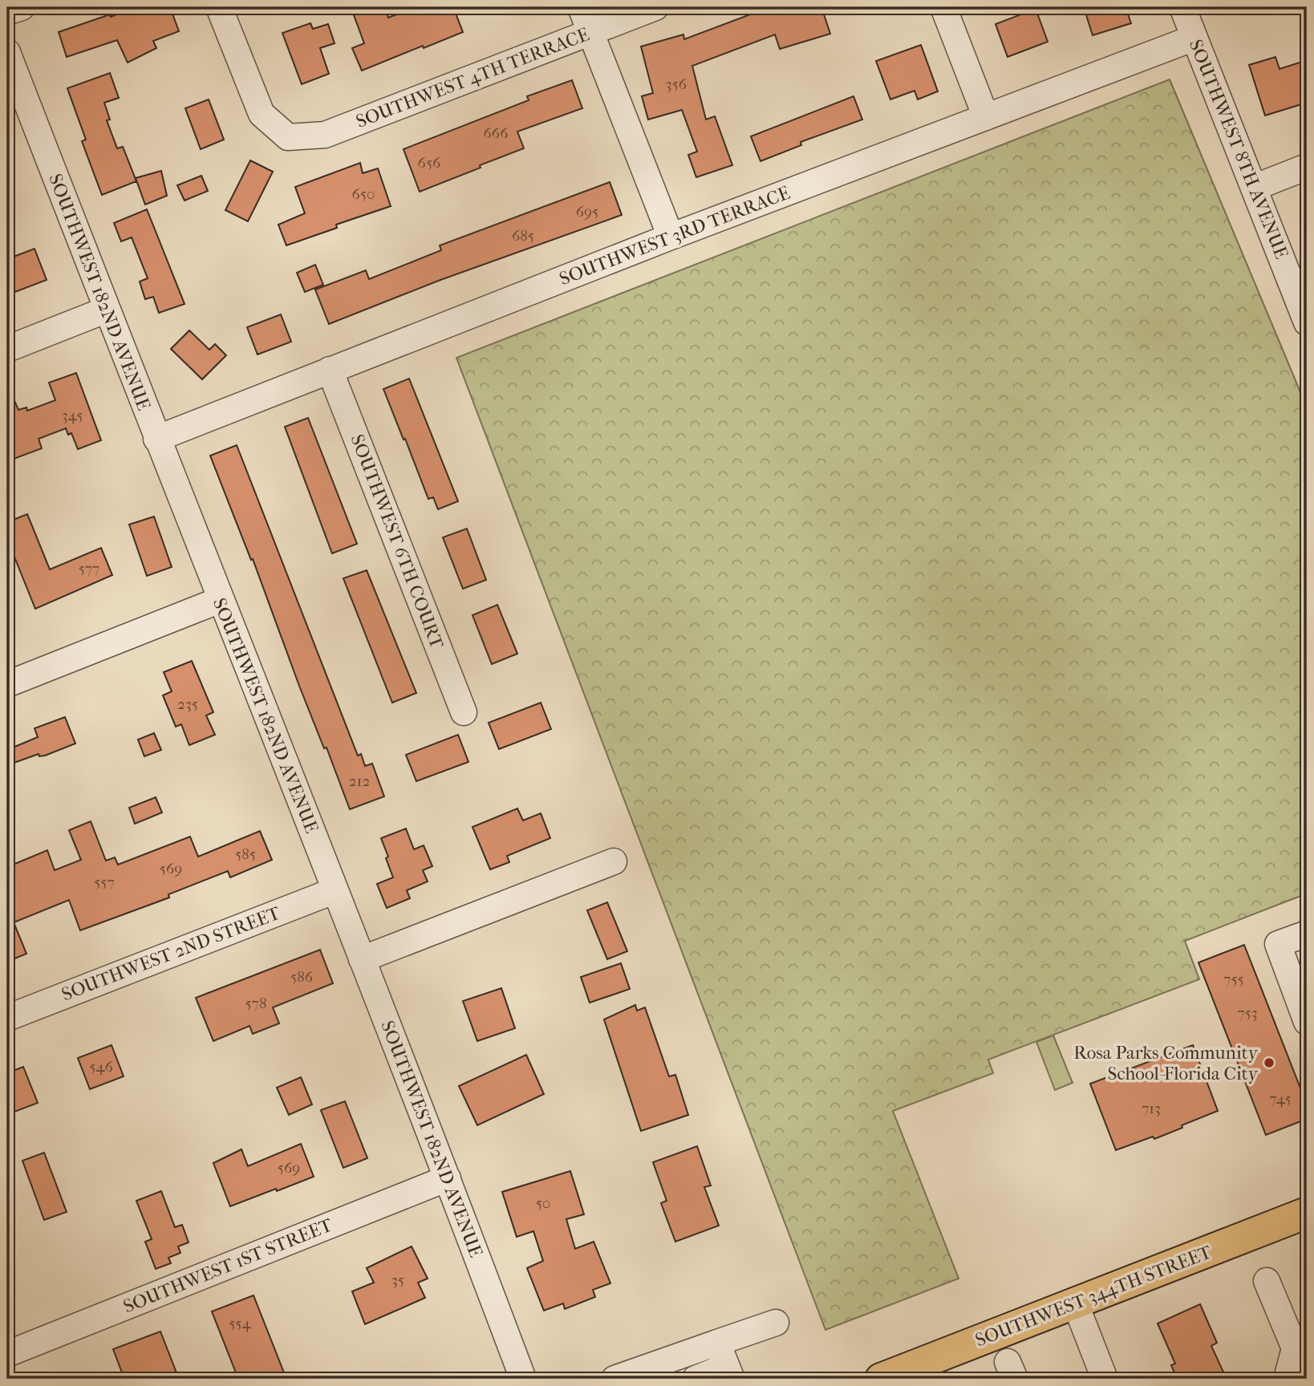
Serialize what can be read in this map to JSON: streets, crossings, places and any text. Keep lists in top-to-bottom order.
{
  "streets": {
    "main road": ["SOUTHWEST 344TH STREET"],
    "street": [
      "SOUTHWEST 4TH TERRACE",
      "SOUTHWEST 8TH AVENUE",
      "SOUTHWEST 3RD TERRACE",
      "SOUTHWEST 182ND AVENUE",
      "SOUTHWEST 6TH COURT",
      "SOUTHWEST 2ND STREET",
      "SOUTHWEST 1ST STREET"
    ]
  },
  "crossings": [
    ["SOUTHWEST 8TH AVENUE", "SOUTHWEST 3RD TERRACE"],
    ["SOUTHWEST 3RD TERRACE", "SOUTHWEST 182ND AVENUE"],
    ["SOUTHWEST 3RD TERRACE", "SOUTHWEST 6TH COURT"],
    ["SOUTHWEST 182ND AVENUE", "SOUTHWEST 2ND STREET"],
    ["SOUTHWEST 182ND AVENUE", "SOUTHWEST 1ST STREET"]
  ],
  "places": ["Rosa Parks Community School-Florida City"],
  "house_numbers": [
    "356",
    "666",
    "656",
    "650",
    "695",
    "685",
    "345",
    "577",
    "235",
    "212",
    "585",
    "569",
    "557",
    "586",
    "755",
    "578",
    "753",
    "546",
    "745",
    "713",
    "569",
    "50",
    "35",
    "554"
  ]
}
